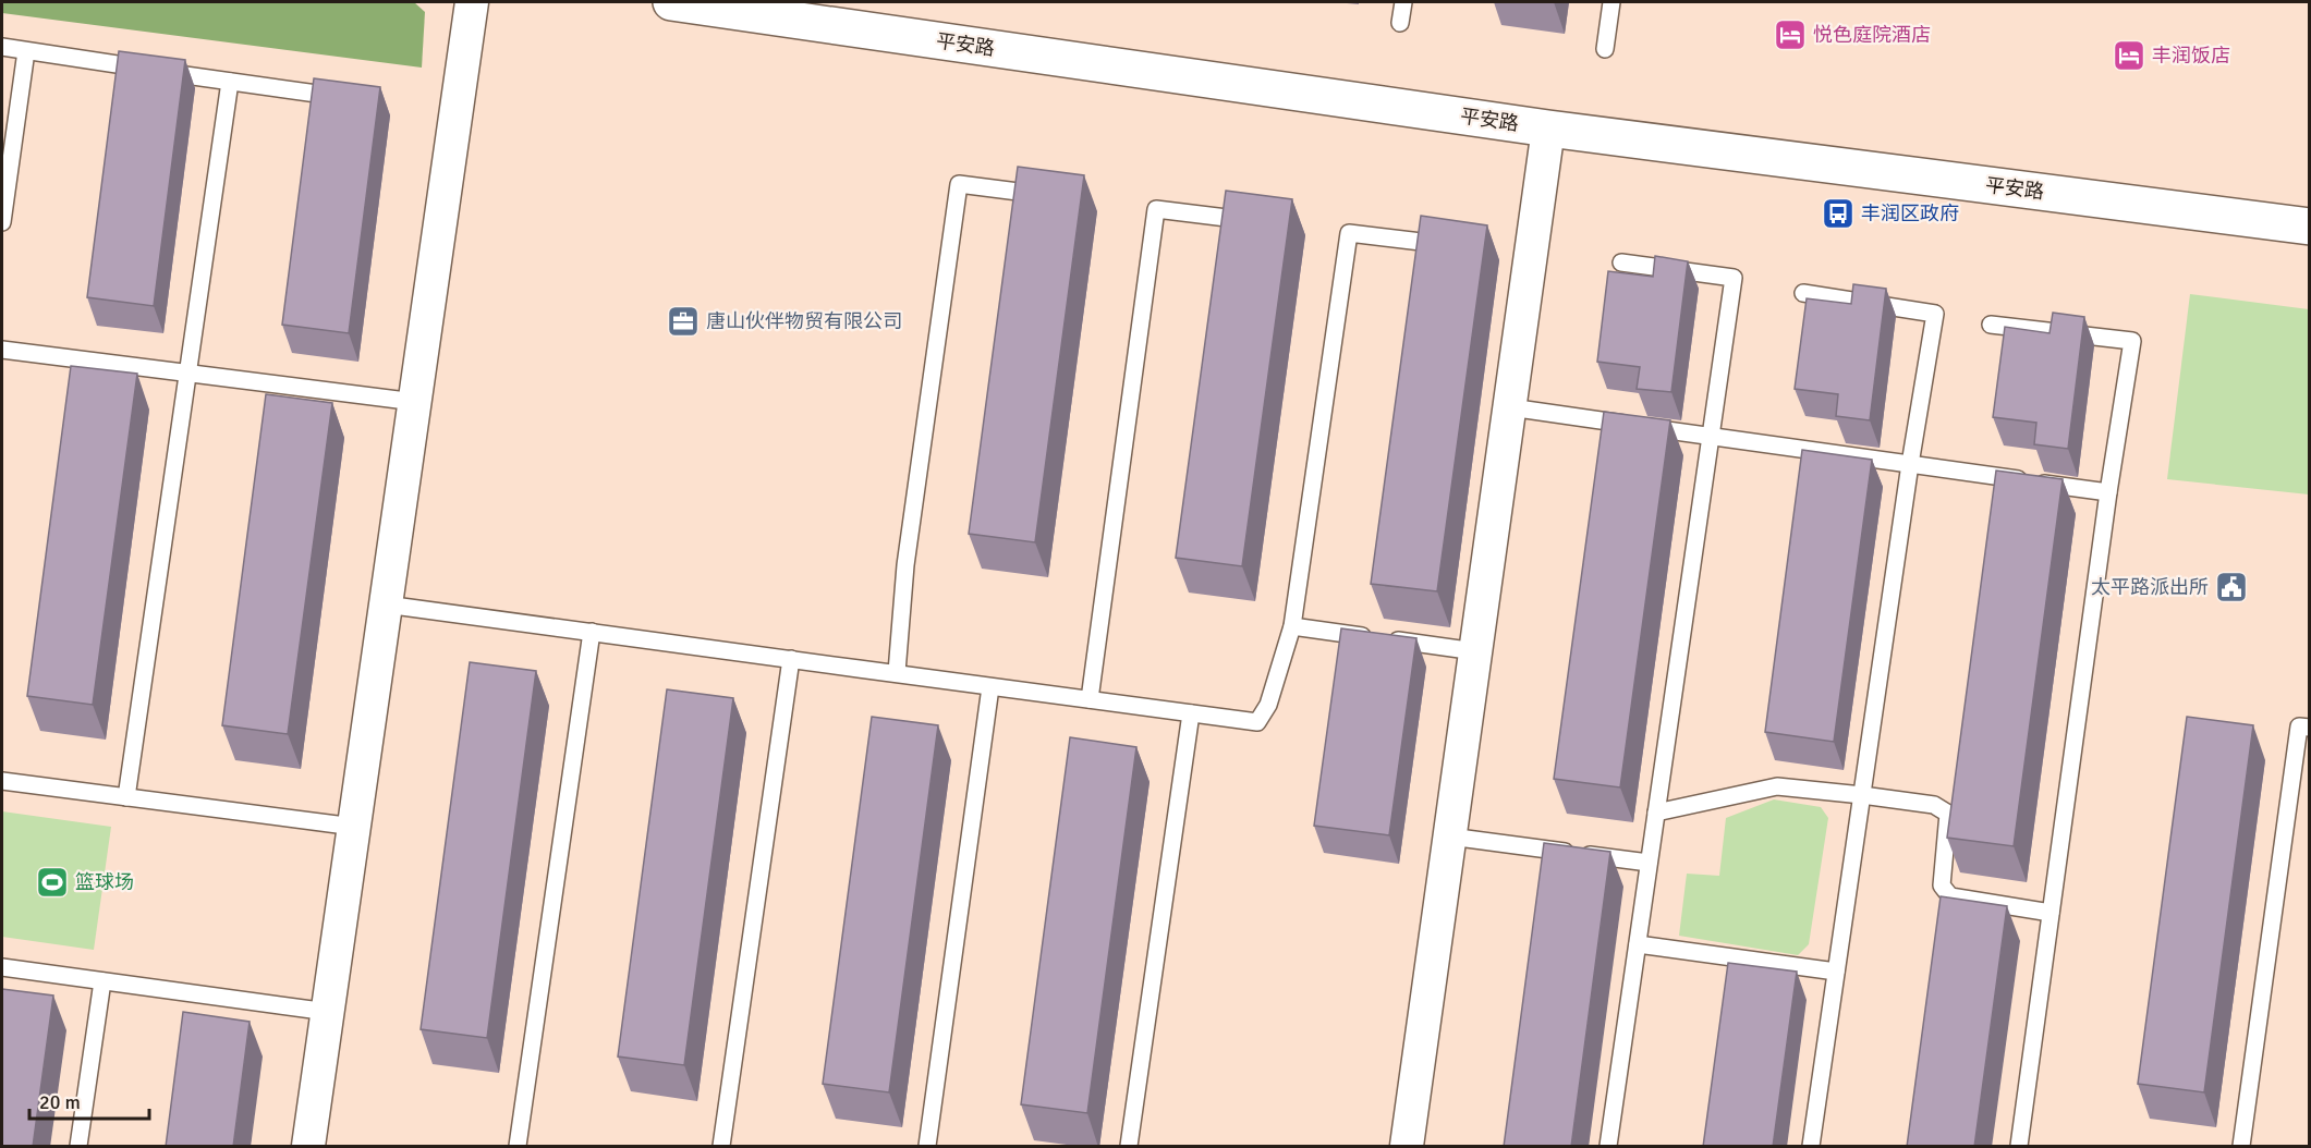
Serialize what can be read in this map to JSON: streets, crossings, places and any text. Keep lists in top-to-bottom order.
{
  "streets": {
    "street": ["平安路"]
  },
  "places": {
    "hotel": ["悦色庭院酒店", "丰润饭店"],
    "bus stop": ["丰润区政府"],
    "office": ["唐山伙伴物贸有限公司"],
    "public building": ["太平路派出所"],
    "sports": ["篮球场"]
  },
  "scale_bar": "20 m"
}
